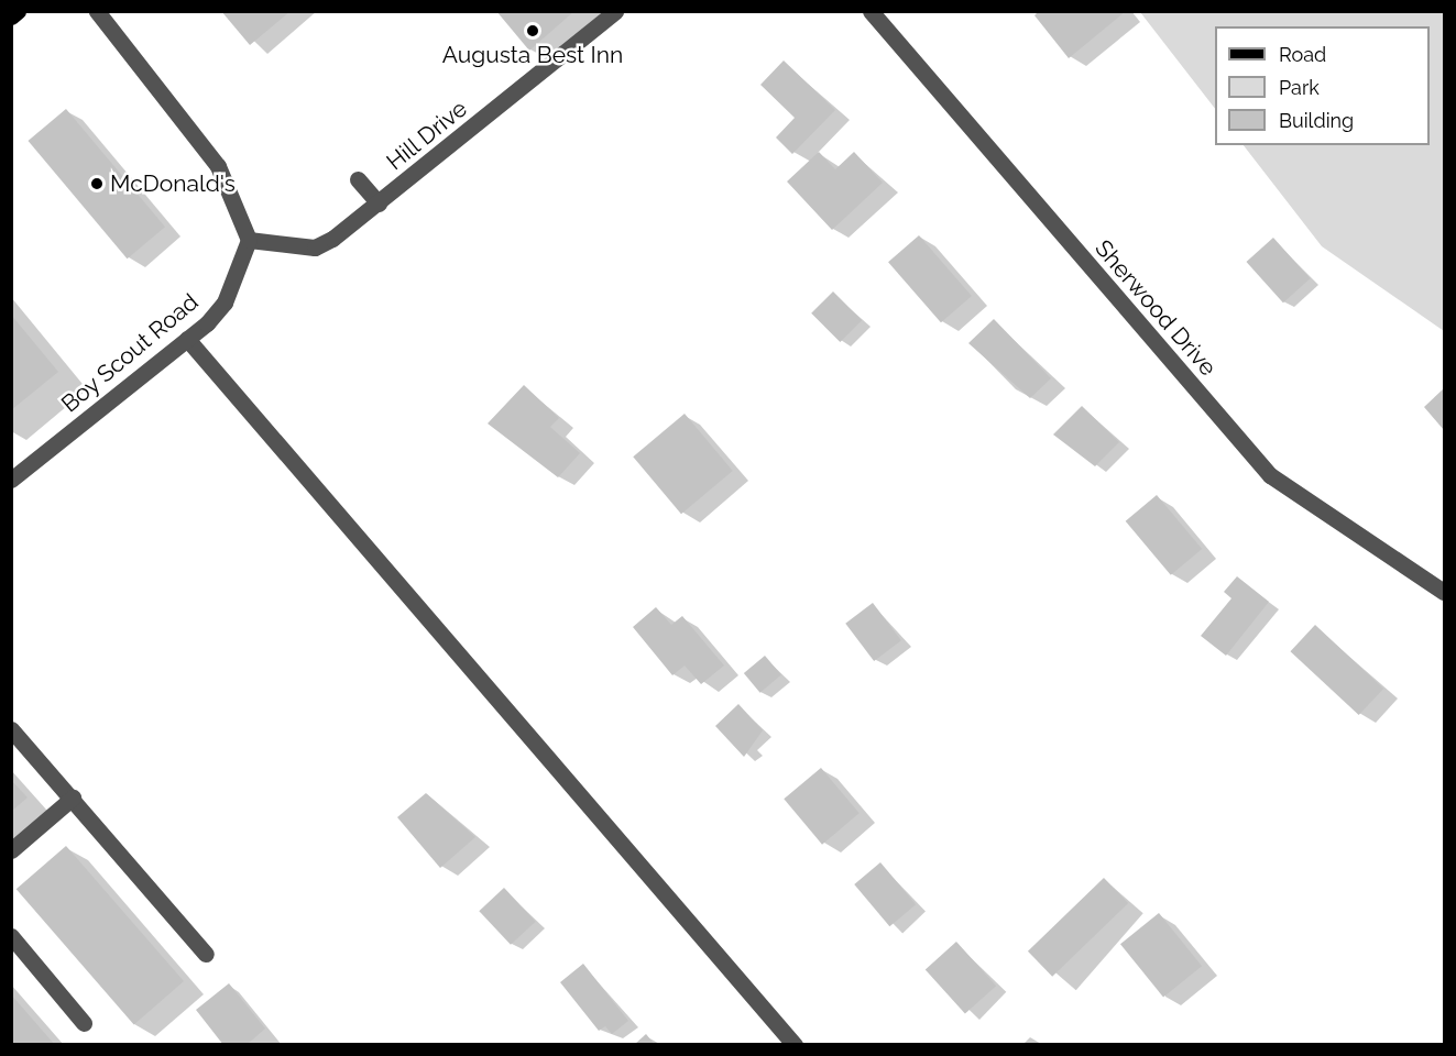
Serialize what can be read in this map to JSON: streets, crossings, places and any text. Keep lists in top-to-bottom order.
{
  "streets": {
    "street": ["Hill Drive", "Sherwood Drive", "Boy Scout Road"]
  },
  "crossings": [
    ["Hill Drive", "Boy Scout Road"]
  ],
  "places": ["Augusta Best Inn", "McDonald's"],
  "legend": ["Road", "Park", "Building"]
}
